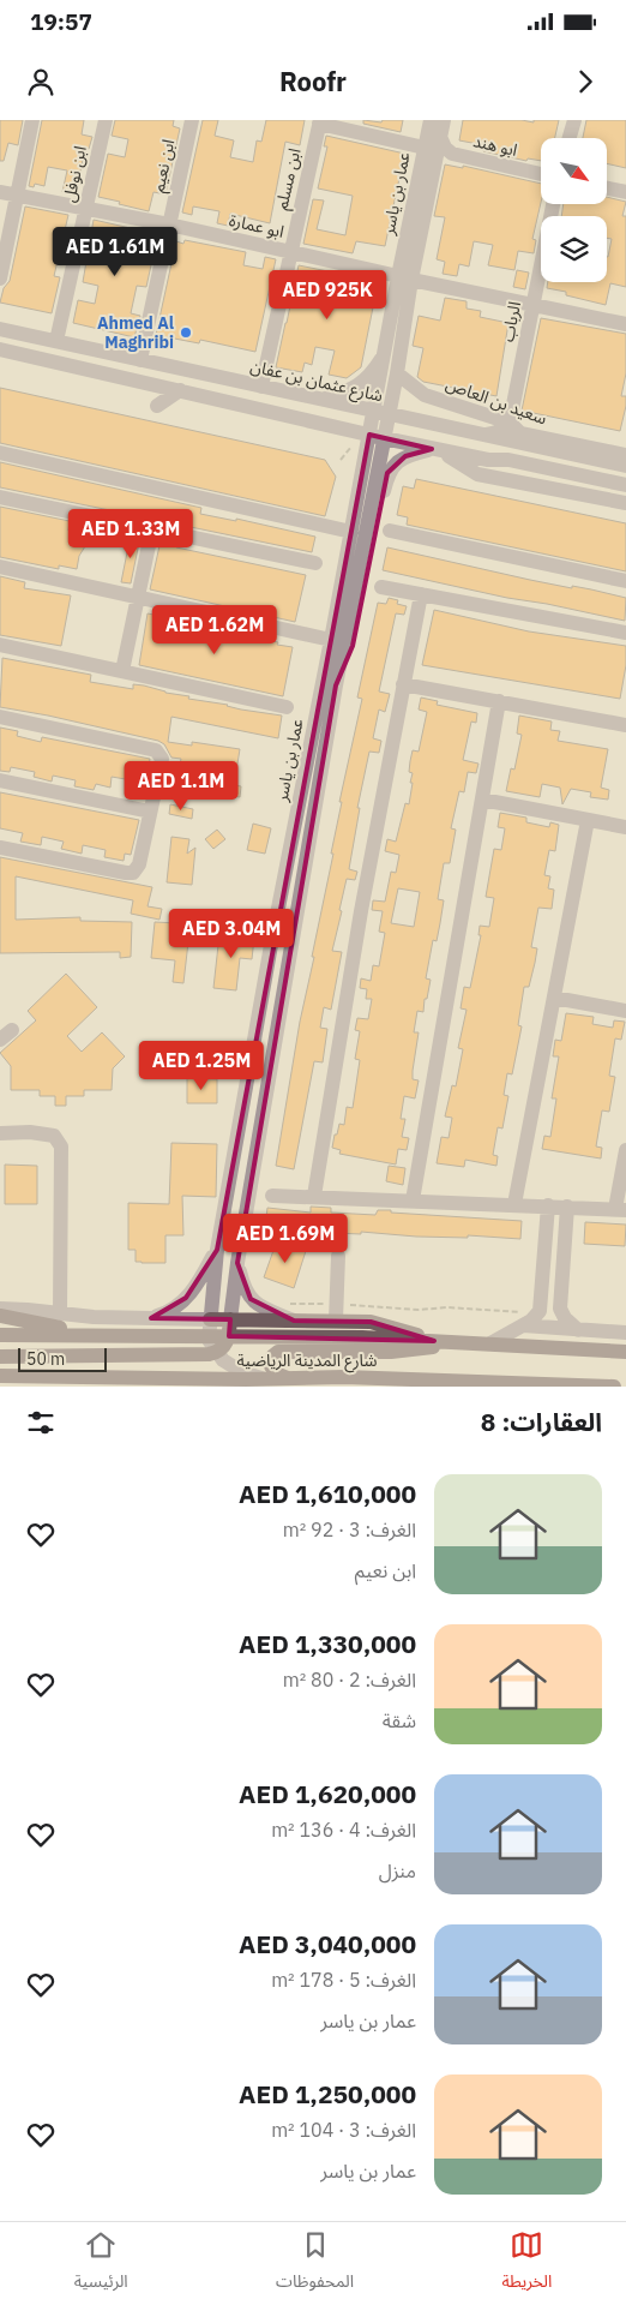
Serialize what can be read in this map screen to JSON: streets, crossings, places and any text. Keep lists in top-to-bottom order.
{
  "streets": {
    "main road": ["شارع المدينة الرياضية"],
    "street": [
      "ابو هند",
      "ابن نعيم",
      "ابن نوفل",
      "ابن مسلم",
      "عمار بن ياسر",
      "ابو عمارة",
      "الرباب",
      "شارع عثمان بن عفان",
      "سعيد بن العاص"
    ]
  },
  "crossings": [
    ["ابو هند", "عمار بن ياسر"],
    ["ابن نعيم", "ابو عمارة"],
    ["ابن نعيم", "شارع عثمان بن عفان"],
    ["ابن نوفل", "ابو عمارة"],
    ["ابن نوفل", "شارع عثمان بن عفان"],
    ["ابن مسلم", "ابو عمارة"],
    ["ابن مسلم", "شارع عثمان بن عفان"],
    ["عمار بن ياسر", "ابو عمارة"],
    ["عمار بن ياسر", "شارع عثمان بن عفان"],
    ["عمار بن ياسر", "سعيد بن العاص"],
    ["عمار بن ياسر", "شارع المدينة الرياضية"],
    ["ابو عمارة", "الرباب"],
    ["الرباب", "سعيد بن العاص"]
  ],
  "places": ["Ahmed Al Maghribi"],
  "scale_bar": "50 m",
  "north": "bottom right",
  "page": {
    "status": "19:57",
    "header": "Roofr",
    "price": [
      "AED 1.61M",
      "AED 925K",
      "AED 1.33M",
      "AED 1.62M",
      "AED 1.1M",
      "AED 3.04M",
      "AED 1.25M",
      "AED 1.69M"
    ],
    "scale": "50 m",
    "heading": "العقارات: 8",
    "list": [
      {
        "name": "AED 1,610,000",
        "note": "الغرف: 3 · 92 m² · ابن نعيم"
      },
      {
        "name": "AED 1,330,000",
        "note": "الغرف: 2 · 80 m² · شقة"
      },
      {
        "name": "AED 1,620,000",
        "note": "الغرف: 4 · 136 m² · منزل"
      },
      {
        "name": "AED 3,040,000",
        "note": "الغرف: 5 · 178 m² · عمار بن ياسر"
      },
      {
        "name": "AED 1,250,000",
        "note": "الغرف: 3 · 104 m² · عمار بن ياسر"
      }
    ],
    "tabs": ["الخريطة", "المحفوظات", "الرئيسية"]
  }
}
